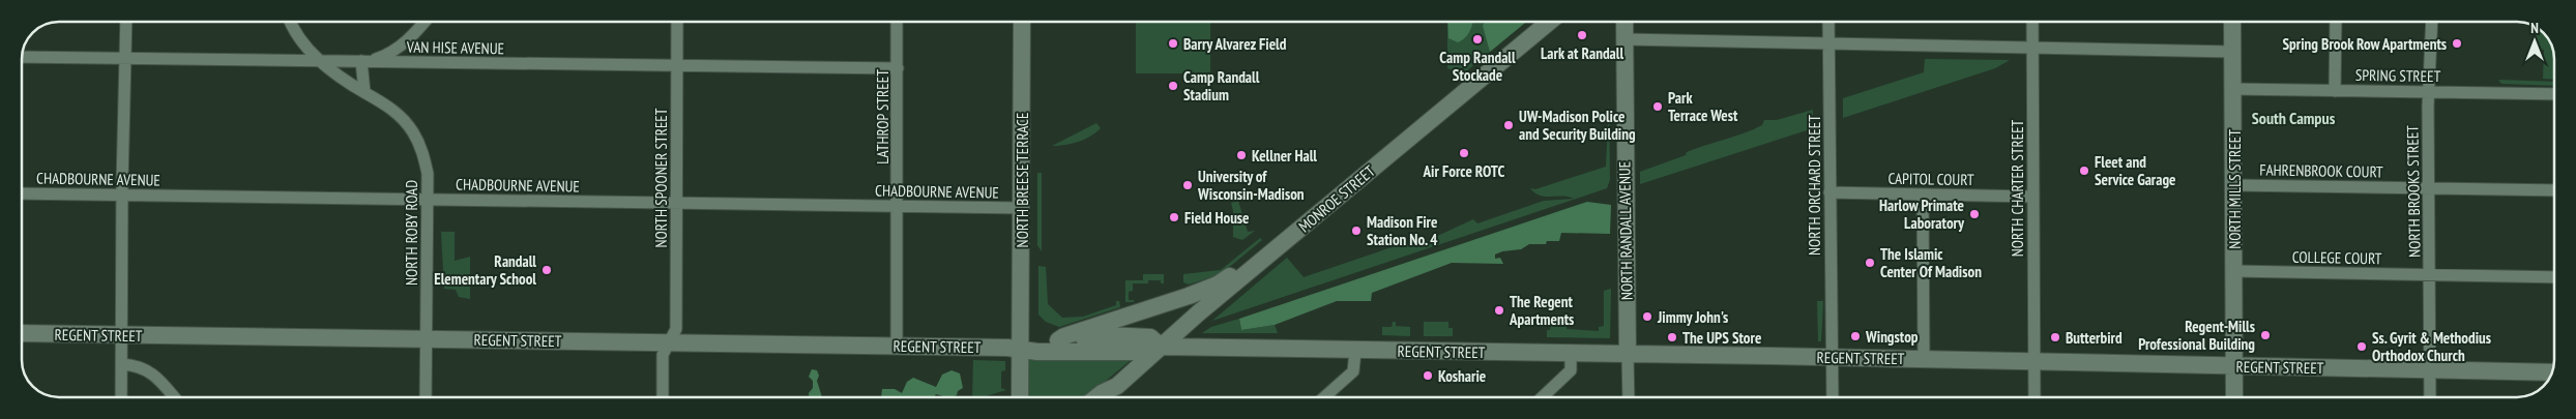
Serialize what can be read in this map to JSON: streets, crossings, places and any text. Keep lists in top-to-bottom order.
{
  "streets": {
    "main road": [
      "NORTH BREESE TERRACE",
      "NORTH MILLS STREET",
      "MONROE STREET",
      "NORTH RANDALL AVENUE",
      "REGENT STREET"
    ],
    "street": [
      "VAN HISE AVENUE",
      "SPRING STREET",
      "LATHROP STREET",
      "FAHRENBROOK COURT",
      "NORTH SPOONER STREET",
      "CHADBOURNE AVENUE",
      "CAPITOL COURT",
      "NORTH ORCHARD STREET",
      "NORTH CHARTER STREET",
      "NORTH BROOKS STREET",
      "NORTH ROBY ROAD",
      "COLLEGE COURT"
    ]
  },
  "crossings": [
    ["VAN HISE AVENUE", "LATHROP STREET"],
    ["VAN HISE AVENUE", "NORTH SPOONER STREET"],
    ["VAN HISE AVENUE", "NORTH ROBY ROAD"],
    ["SPRING STREET", "NORTH MILLS STREET"],
    ["SPRING STREET", "NORTH BROOKS STREET"],
    ["LATHROP STREET", "CHADBOURNE AVENUE"],
    ["LATHROP STREET", "REGENT STREET"],
    ["FAHRENBROOK COURT", "NORTH MILLS STREET"],
    ["FAHRENBROOK COURT", "NORTH BROOKS STREET"],
    ["NORTH SPOONER STREET", "CHADBOURNE AVENUE"],
    ["NORTH SPOONER STREET", "REGENT STREET"],
    ["CHADBOURNE AVENUE", "NORTH BREESE TERRACE"],
    ["CHADBOURNE AVENUE", "NORTH ROBY ROAD"],
    ["CAPITOL COURT", "NORTH ORCHARD STREET"],
    ["CAPITOL COURT", "NORTH CHARTER STREET"],
    ["NORTH BREESE TERRACE", "REGENT STREET"],
    ["NORTH ORCHARD STREET", "REGENT STREET"],
    ["NORTH CHARTER STREET", "REGENT STREET"],
    ["NORTH MILLS STREET", "COLLEGE COURT"],
    ["NORTH MILLS STREET", "REGENT STREET"],
    ["NORTH BROOKS STREET", "COLLEGE COURT"],
    ["NORTH BROOKS STREET", "REGENT STREET"],
    ["MONROE STREET", "REGENT STREET"],
    ["NORTH RANDALL AVENUE", "REGENT STREET"],
    ["NORTH ROBY ROAD", "REGENT STREET"]
  ],
  "districts": ["South Campus"],
  "places": [
    "Lark at Randall",
    "Camp Randall Stockade",
    "Barry Alvarez Field",
    "Spring Brook Row Apartments",
    "Camp Randall Stadium",
    "Park Terrace West",
    "UW-Madison Police and Security Building",
    "Air Force ROTC",
    "Kellner Hall",
    "Fleet and Service Garage",
    "University of Wisconsin-Madison",
    "Harlow Primate Laboratory",
    "Field House",
    "Madison Fire Station No. 4",
    "The Islamic Center Of Madison",
    "Randall Elementary School",
    "The Regent Apartments",
    "Jimmy John's",
    "Regent-Mills Professional Building",
    "Wingstop",
    "The UPS Store",
    "Butterbird",
    "Ss. Gyrit & Methodius Orthodox Church",
    "Kosharie"
  ],
  "north": "top"
}
